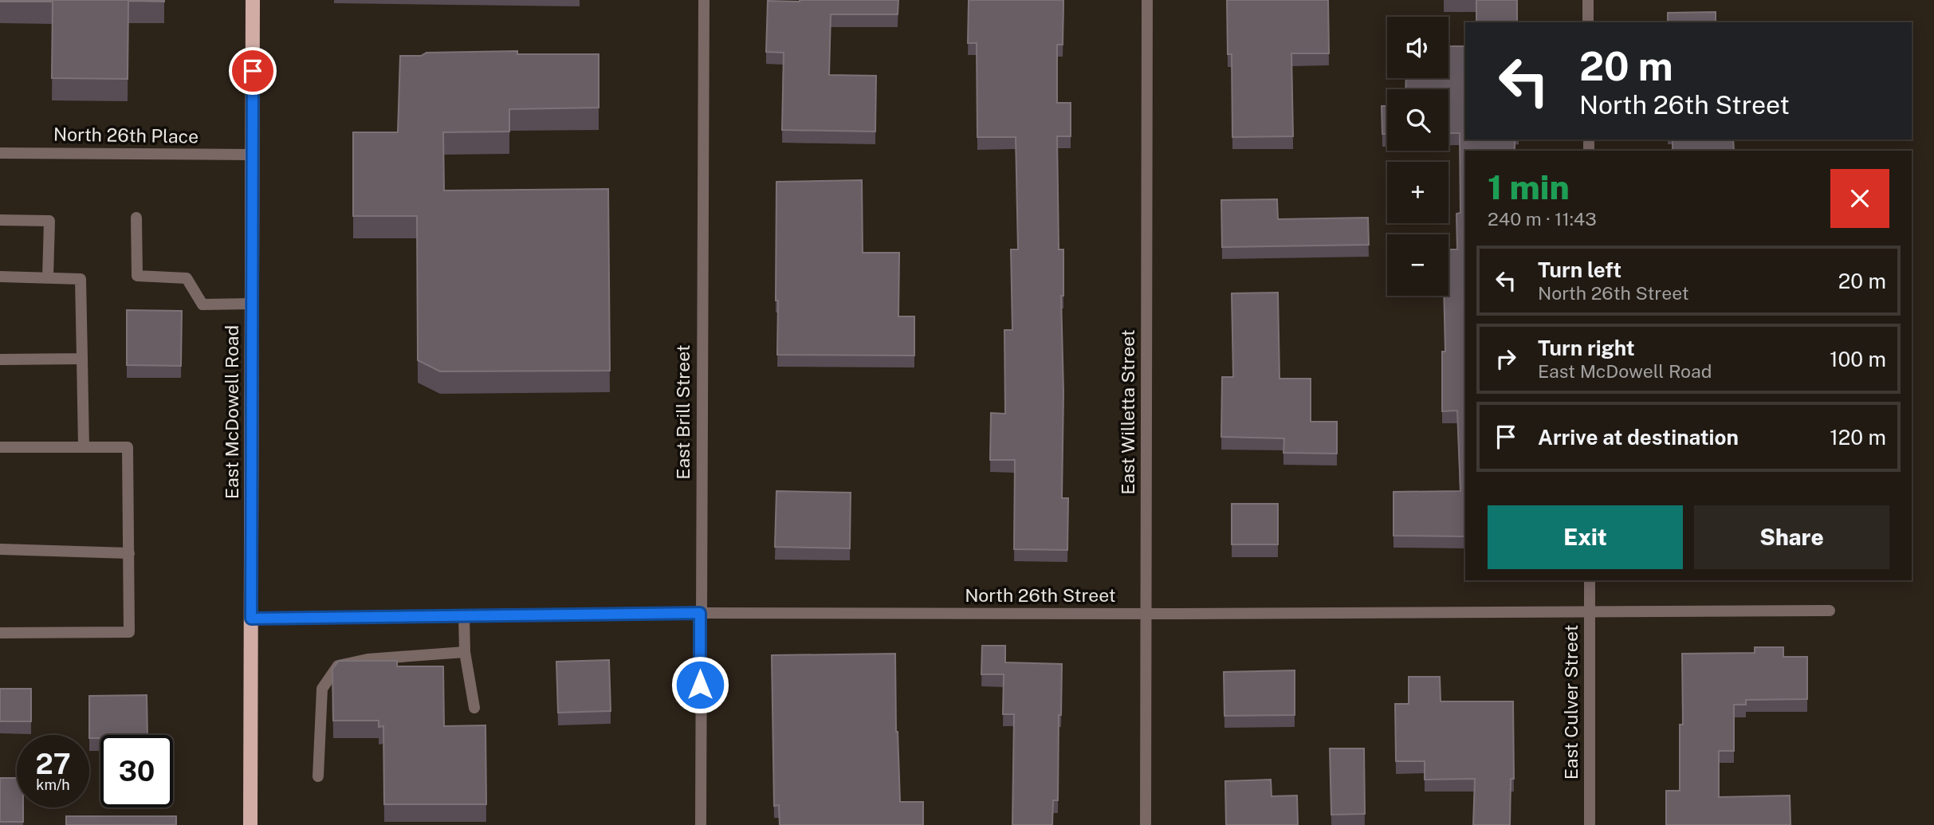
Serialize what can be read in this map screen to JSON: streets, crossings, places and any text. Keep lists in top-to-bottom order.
{
  "streets": {
    "main road": ["East McDowell Road"],
    "street": [
      "North 26th Place",
      "East Brill Street",
      "East Willetta Street",
      "North 26th Street",
      "East Culver Street"
    ]
  },
  "crossings": [
    ["North 26th Place", "East McDowell Road"],
    ["East McDowell Road", "North 26th Street"],
    ["East Brill Street", "North 26th Street"],
    ["East Willetta Street", "North 26th Street"],
    ["North 26th Street", "East Culver Street"]
  ],
  "page": {
    "map_buttons": ["+", "−"],
    "turn": ["20 m", "North 26th Street"],
    "heading": ["1 min", "240 m · 11:43"],
    "list": [
      {
        "name": "Turn left",
        "note": "North 26th Street",
        "value": "20 m"
      },
      {
        "name": "Turn right",
        "note": "East McDowell Road",
        "value": "100 m"
      },
      {
        "name": "Arrive at destination",
        "value": "120 m"
      }
    ],
    "buttons": ["Exit", "Share"],
    "speed": "27 km/h",
    "limit": "30"
  }
}
